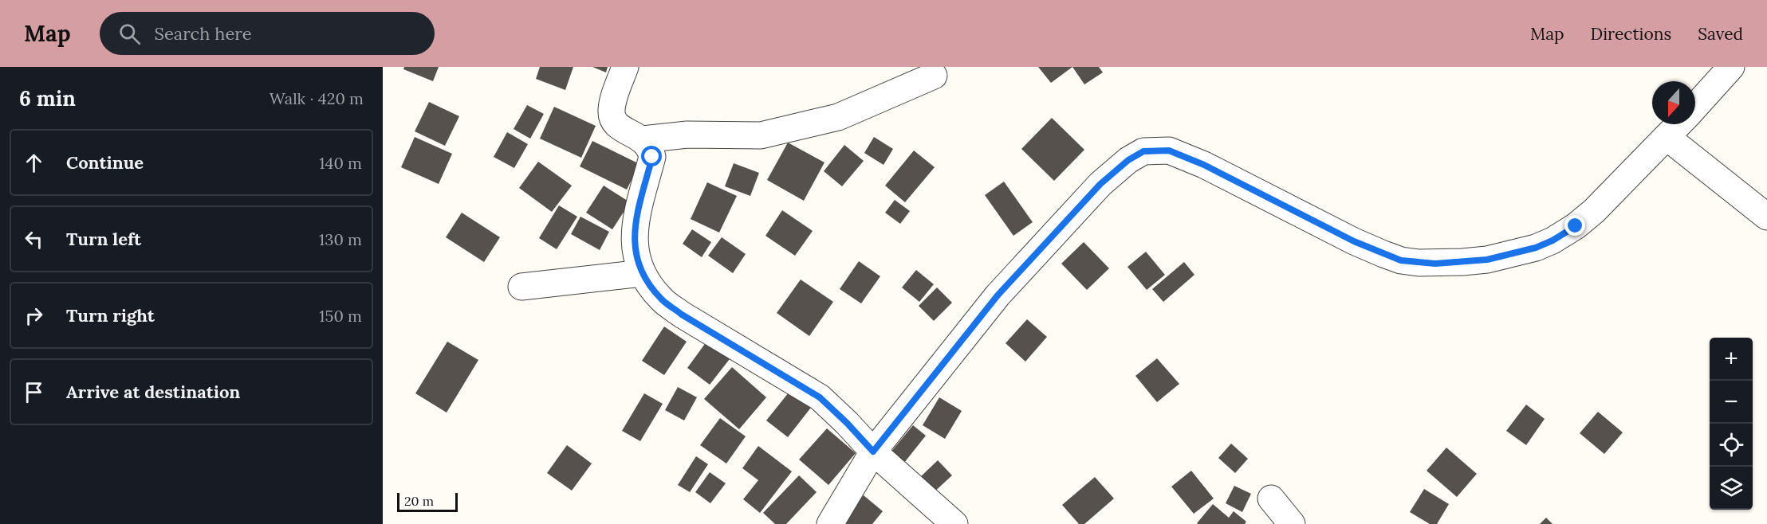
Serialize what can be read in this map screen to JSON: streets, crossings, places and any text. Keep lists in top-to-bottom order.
{
  "scale_bar": "20 m",
  "north": "bottom",
  "page": {
    "header": "Map",
    "search": "Search here",
    "nav": ["Map", "Directions", "Saved"],
    "heading": ["6 min", "Walk · 420 m"],
    "list": [
      ["Continue", "140 m"],
      ["Turn left", "130 m"],
      ["Turn right", "150 m"],
      "Arrive at destination"
    ],
    "map_buttons": ["+", "−"],
    "scale": "20 m"
  }
}
